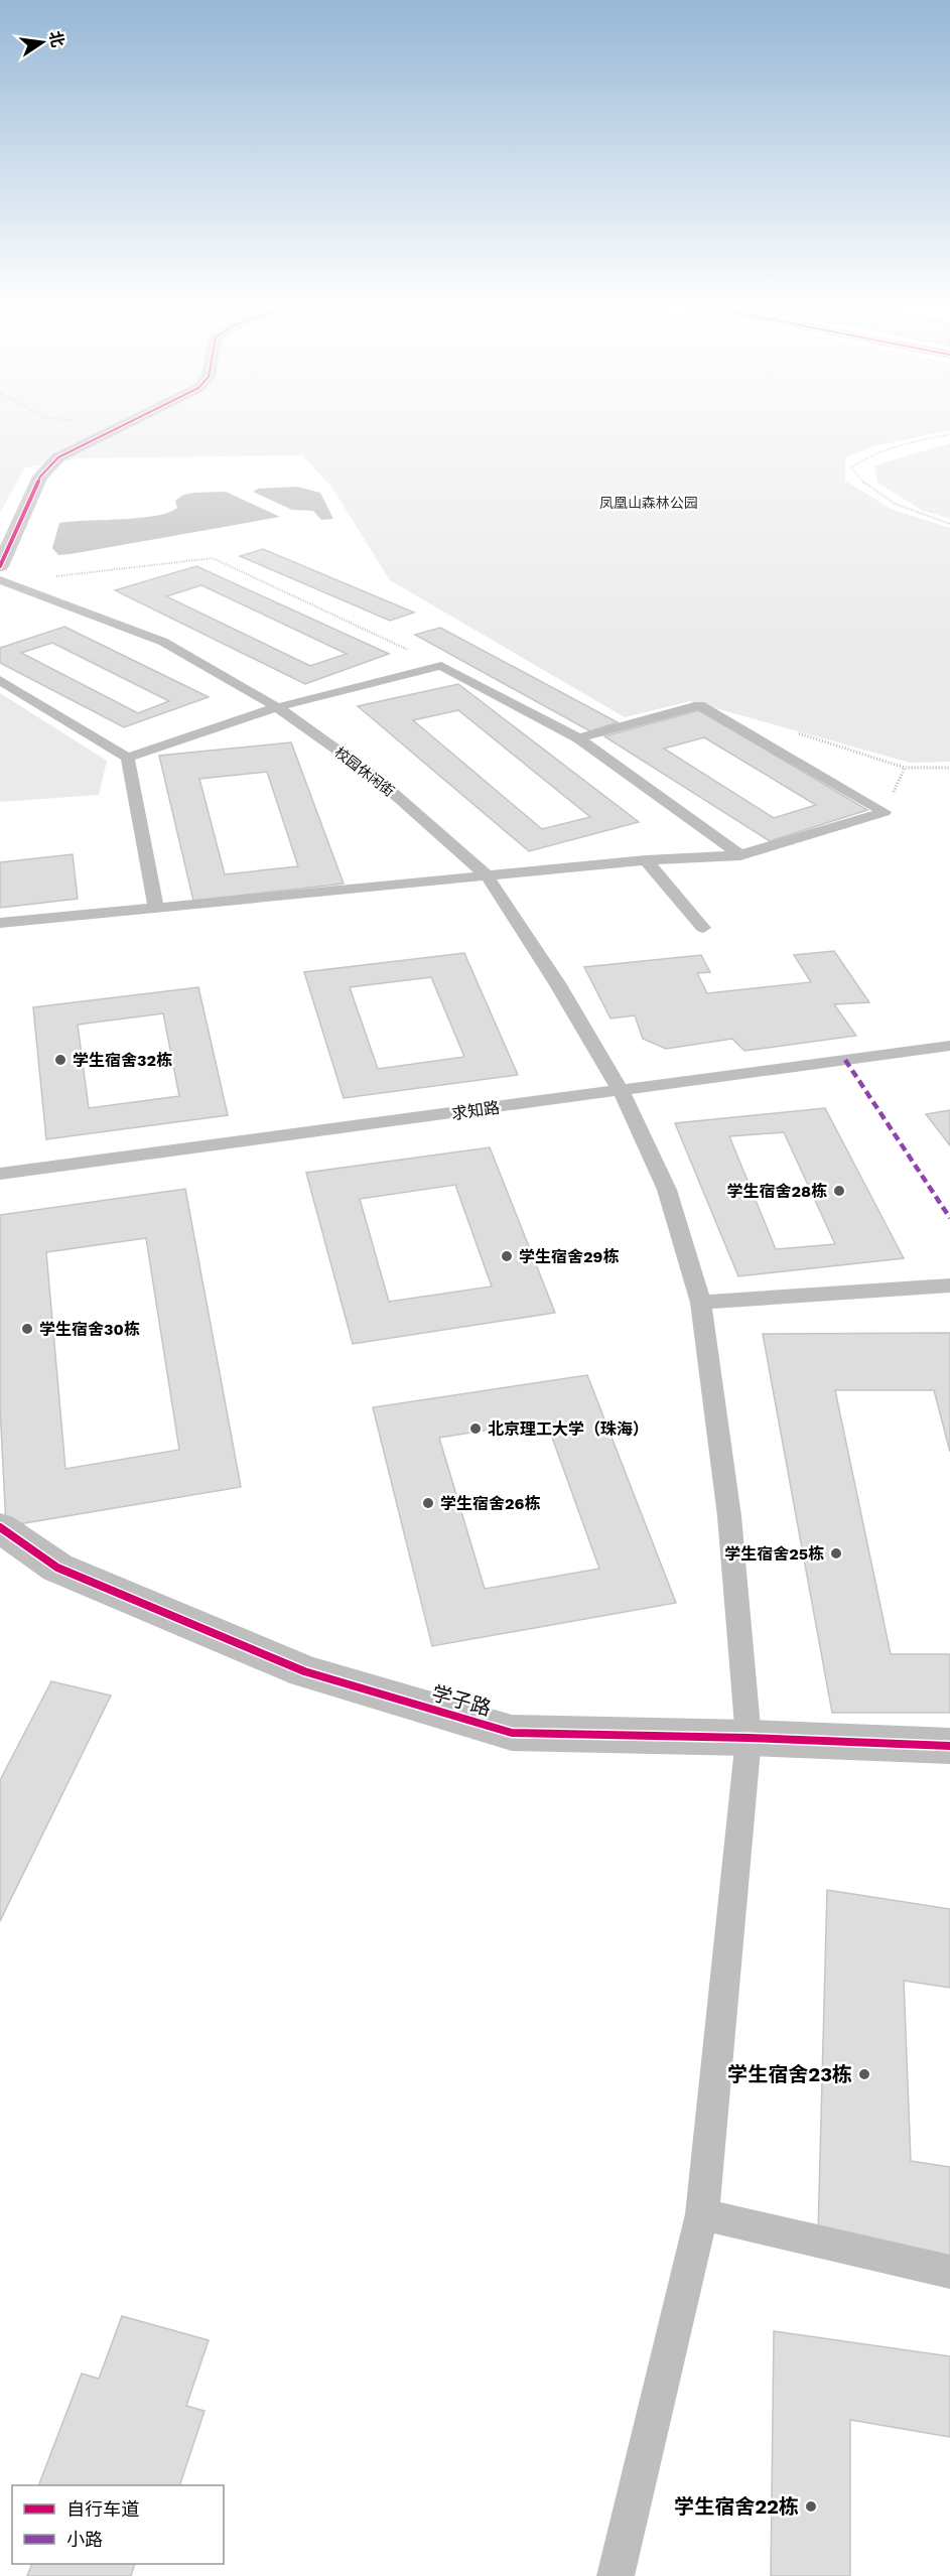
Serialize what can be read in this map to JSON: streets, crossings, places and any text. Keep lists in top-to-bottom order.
{
  "streets": {
    "street": ["学子路"],
    "lane": ["校园休闲街", "求知路"]
  },
  "crossings": [
    ["校园休闲街", "求知路"],
    ["校园休闲街", "学子路"]
  ],
  "parks": ["凤凰山森林公园"],
  "places": [
    "学生宿舍32栋",
    "学生宿舍28栋",
    "学生宿舍29栋",
    "学生宿舍30栋",
    "北京理工大学（珠海）",
    "学生宿舍26栋",
    "学生宿舍25栋",
    "学生宿舍23栋",
    "学生宿舍22栋"
  ],
  "legend": ["自行车道", "小路"],
  "north": "right"
}
